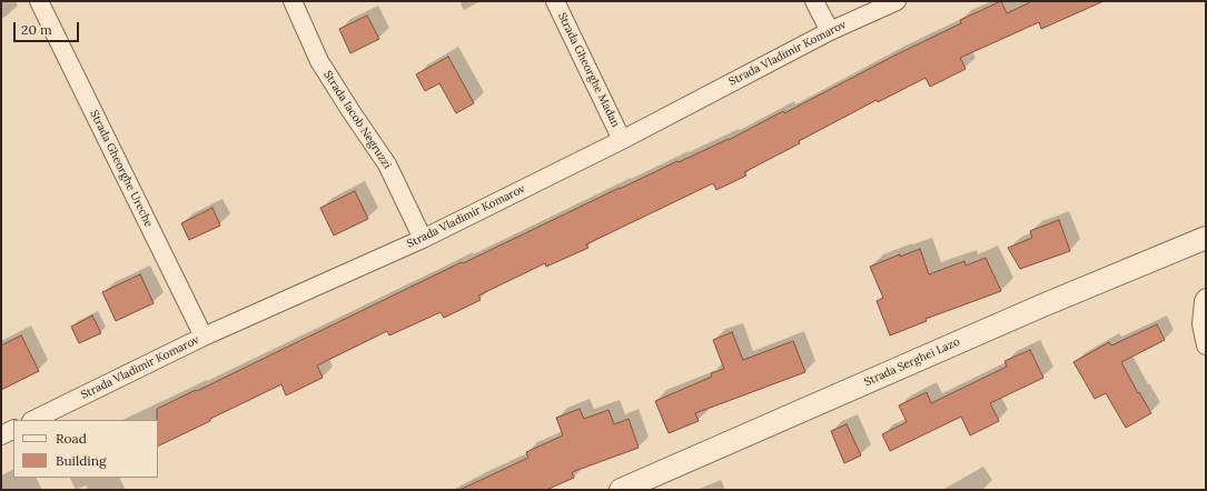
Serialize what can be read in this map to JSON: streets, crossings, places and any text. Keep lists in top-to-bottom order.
{
  "streets": {
    "street": [
      "Strada Vladimir Komarov",
      "Strada Gheorghe Madan",
      "Strada Iacob Negruzzi",
      "Strada Gheorghe Ureche",
      "Strada Serghei Lazo"
    ]
  },
  "crossings": [
    ["Strada Vladimir Komarov", "Strada Gheorghe Madan"],
    ["Strada Vladimir Komarov", "Strada Iacob Negruzzi"],
    ["Strada Vladimir Komarov", "Strada Gheorghe Ureche"]
  ],
  "legend": ["Road", "Building"],
  "scale_bar": "20 m"
}
